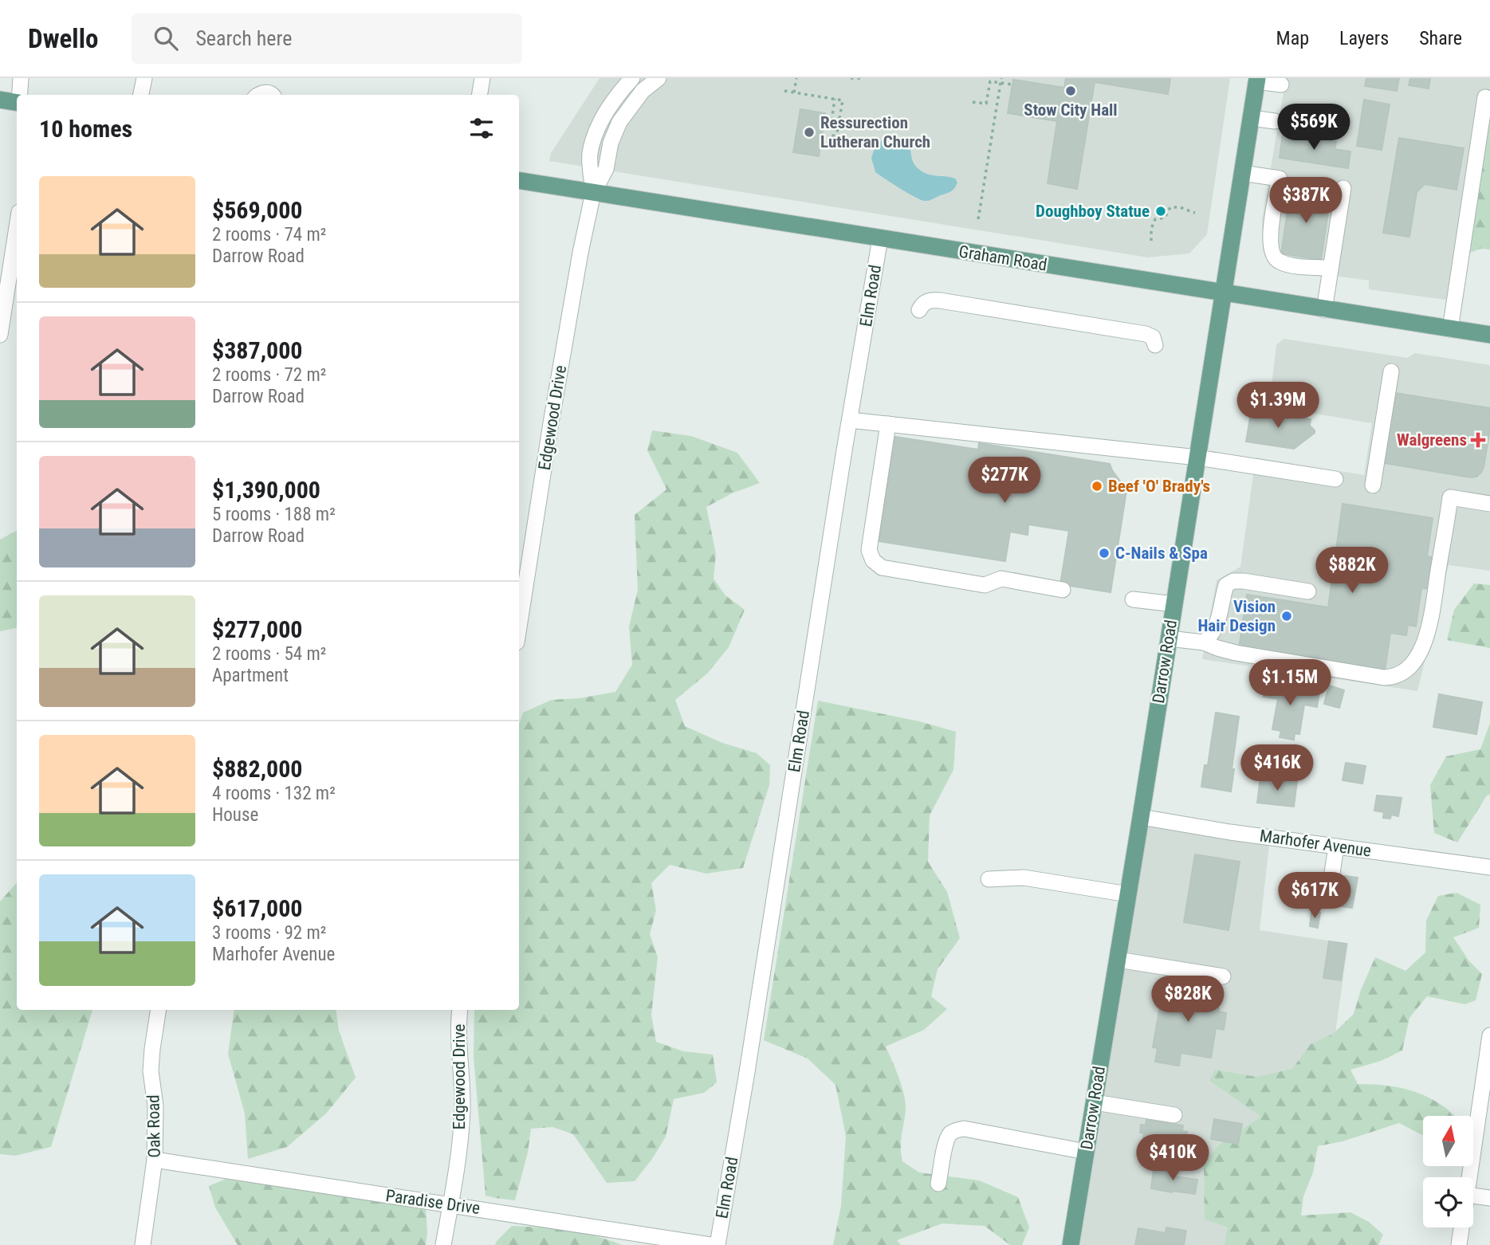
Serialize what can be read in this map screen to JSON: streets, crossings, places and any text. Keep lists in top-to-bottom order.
{
  "streets": {
    "main road": ["Graham Road", "Darrow Road"],
    "street": [
      "Elm Road",
      "Edgewood Drive",
      "Marhofer Avenue",
      "Oak Road",
      "Paradise Drive"
    ]
  },
  "crossings": [
    ["Graham Road", "Elm Road"],
    ["Graham Road", "Edgewood Drive"],
    ["Graham Road", "Darrow Road"],
    ["Edgewood Drive", "Paradise Drive"],
    ["Darrow Road", "Marhofer Avenue"],
    ["Oak Road", "Paradise Drive"]
  ],
  "places": {
    "other": [
      "Stow City Hall",
      "Ressurection Lutheran Church",
      "Doughboy Statue",
      "Beef 'O' Brady's",
      "C-Nails & Spa",
      "Vision Hair Design"
    ],
    "health": ["Walgreens"]
  },
  "north": "top",
  "page": {
    "header": "Dwello",
    "search": "Search here",
    "nav": ["Map", "Layers", "Share"],
    "heading": "10 homes",
    "price": [
      "$569K",
      "$387K",
      "$1.39M",
      "$277K",
      "$882K",
      "$1.15M",
      "$416K",
      "$617K",
      "$828K",
      "$410K"
    ],
    "list": [
      {
        "name": "$569,000",
        "note": "2 rooms · 74 m² · Darrow Road"
      },
      {
        "name": "$387,000",
        "note": "2 rooms · 72 m² · Darrow Road"
      },
      {
        "name": "$1,390,000",
        "note": "5 rooms · 188 m² · Darrow Road"
      },
      {
        "name": "$277,000",
        "note": "2 rooms · 54 m² · Apartment"
      },
      {
        "name": "$882,000",
        "note": "4 rooms · 132 m² · House"
      },
      {
        "name": "$617,000",
        "note": "3 rooms · 92 m² · Marhofer Avenue"
      }
    ]
  }
}
